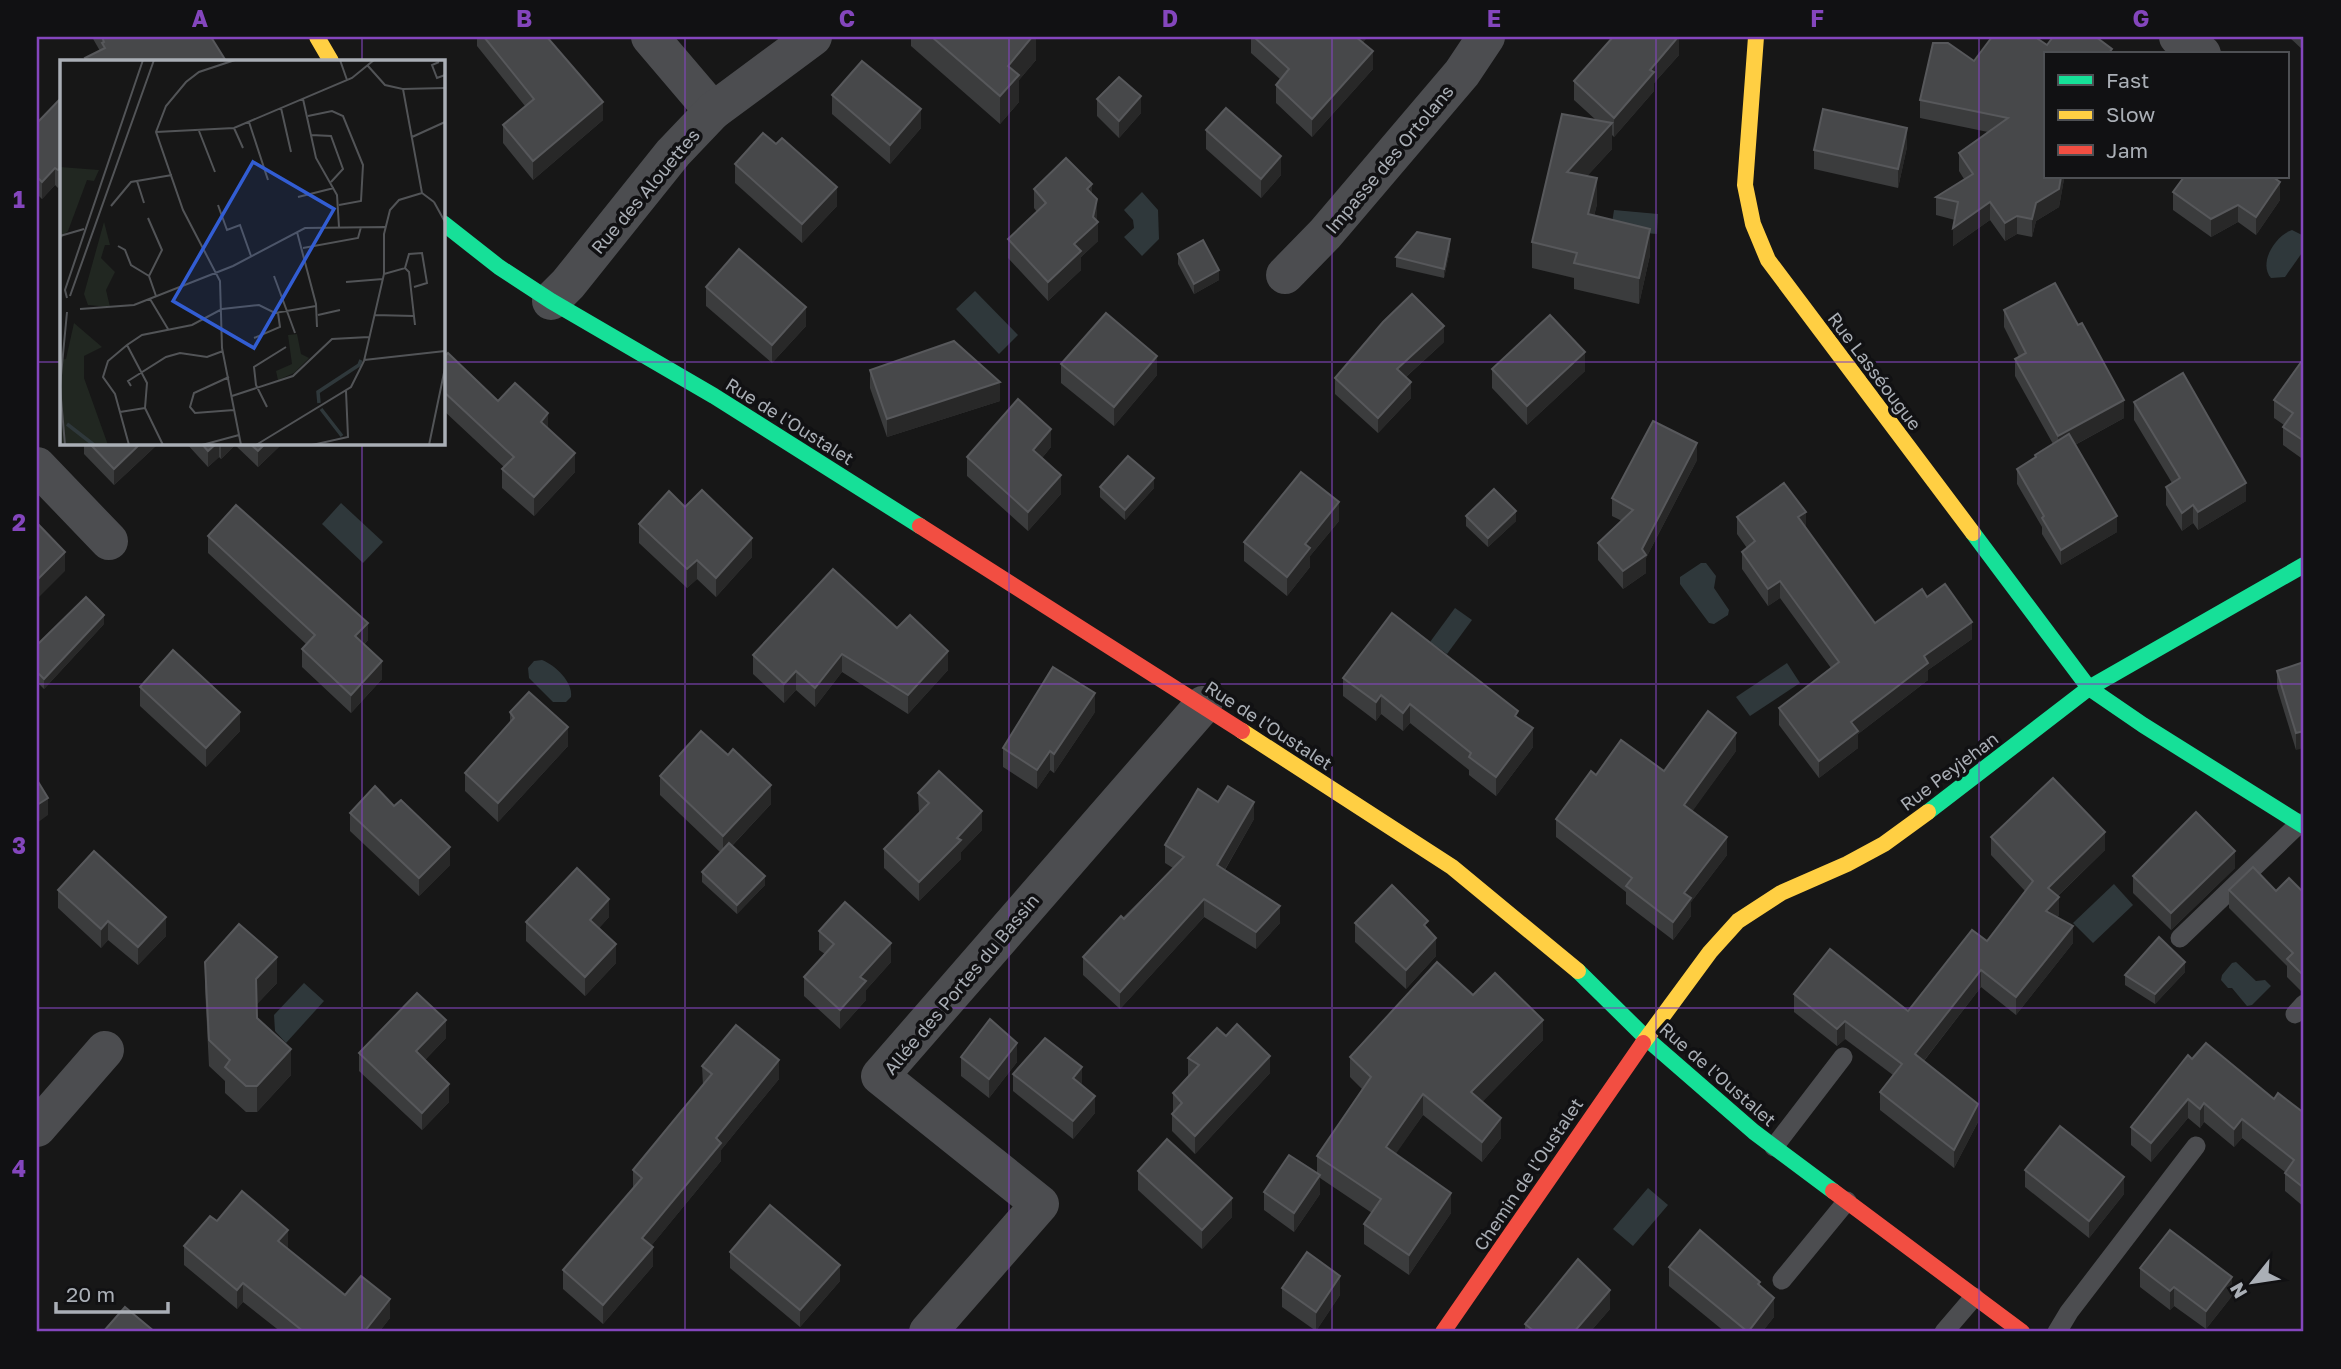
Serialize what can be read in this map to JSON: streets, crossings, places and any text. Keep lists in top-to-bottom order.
{
  "streets": {
    "street": [
      "Impasse des Ortolans",
      "Rue des Alouettes",
      "Rue Lasséougue",
      "Rue de l'Oustalet",
      "Rue Peyjehan",
      "Allée des Portes du Bassin",
      "Chemin de l'Oustalet"
    ]
  },
  "crossings": [
    ["Rue des Alouettes", "Rue de l'Oustalet"],
    ["Rue Lasséougue", "Rue Peyjehan"],
    ["Rue de l'Oustalet", "Rue Peyjehan"],
    ["Rue de l'Oustalet", "Allée des Portes du Bassin"],
    ["Rue de l'Oustalet", "Chemin de l'Oustalet"],
    ["Rue Peyjehan", "Chemin de l'Oustalet"]
  ],
  "legend": ["Fast", "Slow", "Jam"],
  "scale_bar": "20 m",
  "north": "bottom left",
  "grid": {
    "columns": [
      "A",
      "B",
      "C",
      "D",
      "E",
      "F",
      "G"
    ],
    "rows": [
      "1",
      "2",
      "3",
      "4"
    ]
  }
}
